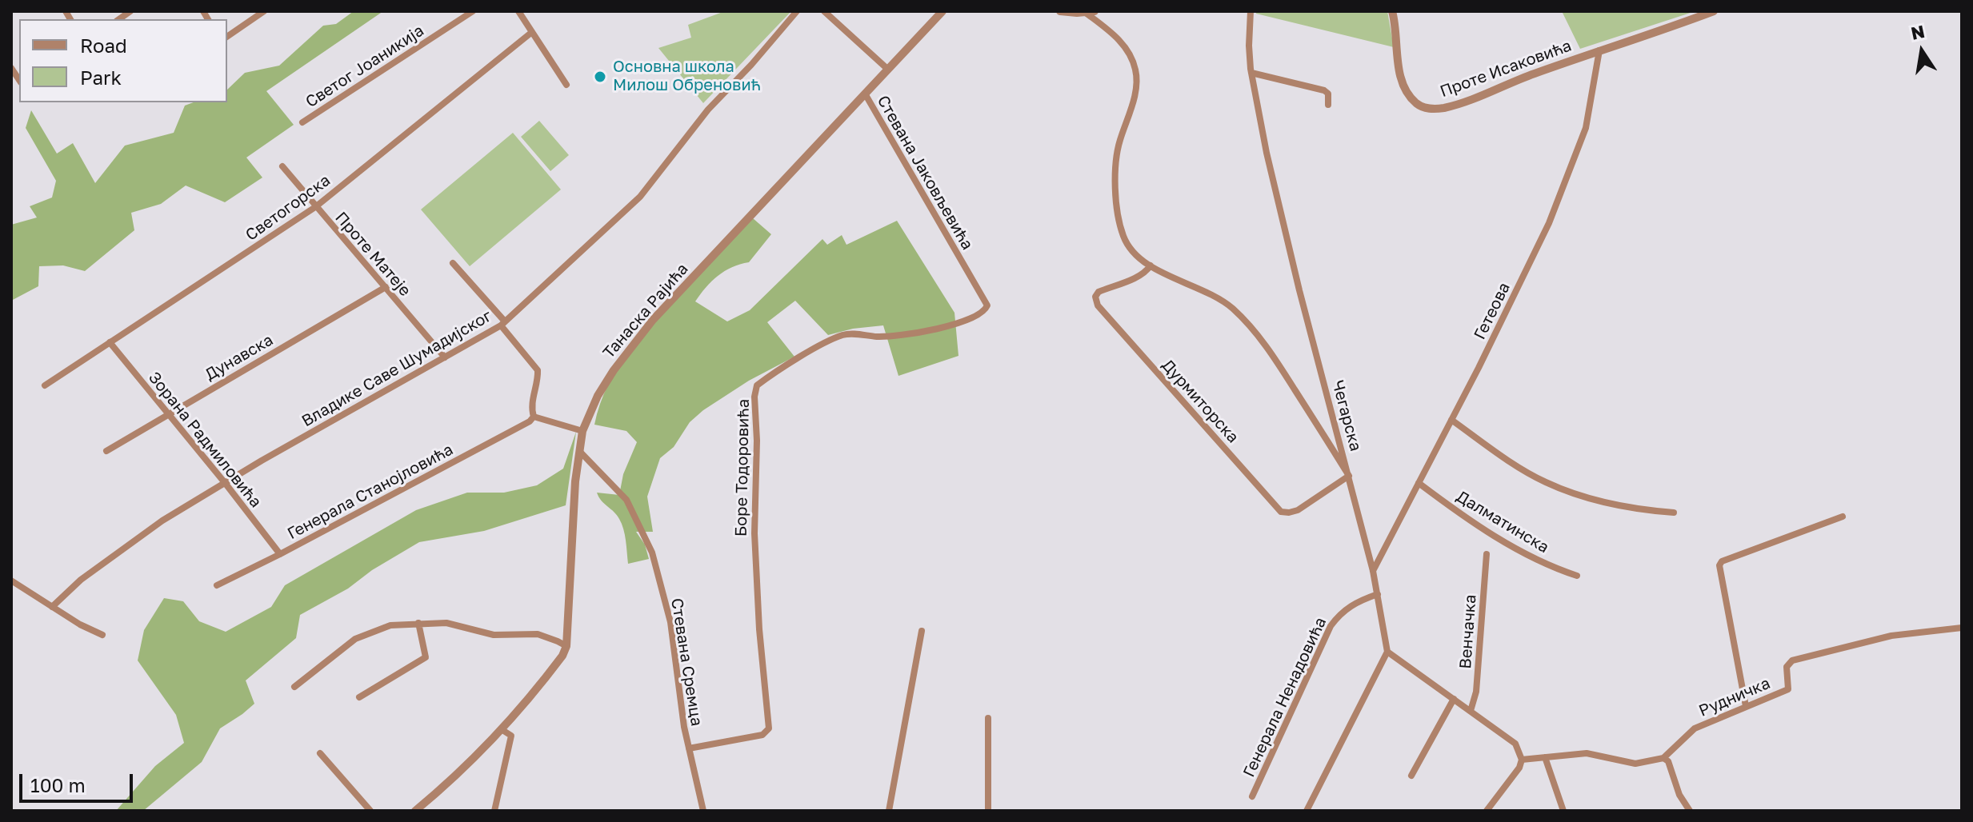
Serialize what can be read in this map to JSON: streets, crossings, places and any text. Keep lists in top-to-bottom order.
{
  "streets": {
    "street": [
      "Светог Јоаникија",
      "Проте Исаковића",
      "Стевана Јаковљевића",
      "Светогорска",
      "Проте Матеје",
      "Танаска Рајића",
      "Гетеова",
      "Дунавска",
      "Владике Саве Шумадијског",
      "Дурмиторска",
      "Чегарска",
      "Зорана Радмиловића",
      "Боре Тодоровића",
      "Генерала Станојловића",
      "Далматинска",
      "Венчачка",
      "Стевана Сремца",
      "Генерала Ненадовића",
      "Рудничка"
    ]
  },
  "crossings": [
    ["Проте Исаковића", "Гетеова"],
    ["Стевана Јаковљевића", "Танаска Рајића"],
    ["Стевана Јаковљевића", "Боре Тодоровића"],
    ["Светогорска", "Проте Матеје"],
    ["Светогорска", "Зорана Радмиловића"],
    ["Проте Матеје", "Дунавска"],
    ["Проте Матеје", "Владике Саве Шумадијског"],
    ["Танаска Рајића", "Стевана Сремца"],
    ["Гетеова", "Чегарска"],
    ["Гетеова", "Далматинска"],
    ["Дунавска", "Зорана Радмиловића"],
    ["Владике Саве Шумадијског", "Зорана Радмиловића"],
    ["Дурмиторска", "Чегарска"],
    ["Чегарска", "Генерала Ненадовића"],
    ["Зорана Радмиловића", "Генерала Станојловића"],
    ["Боре Тодоровића", "Стевана Сремца"]
  ],
  "places": ["Основна школа Милош Обреновић"],
  "legend": ["Road", "Park"],
  "scale_bar": "100 m",
  "north": "top"
}
